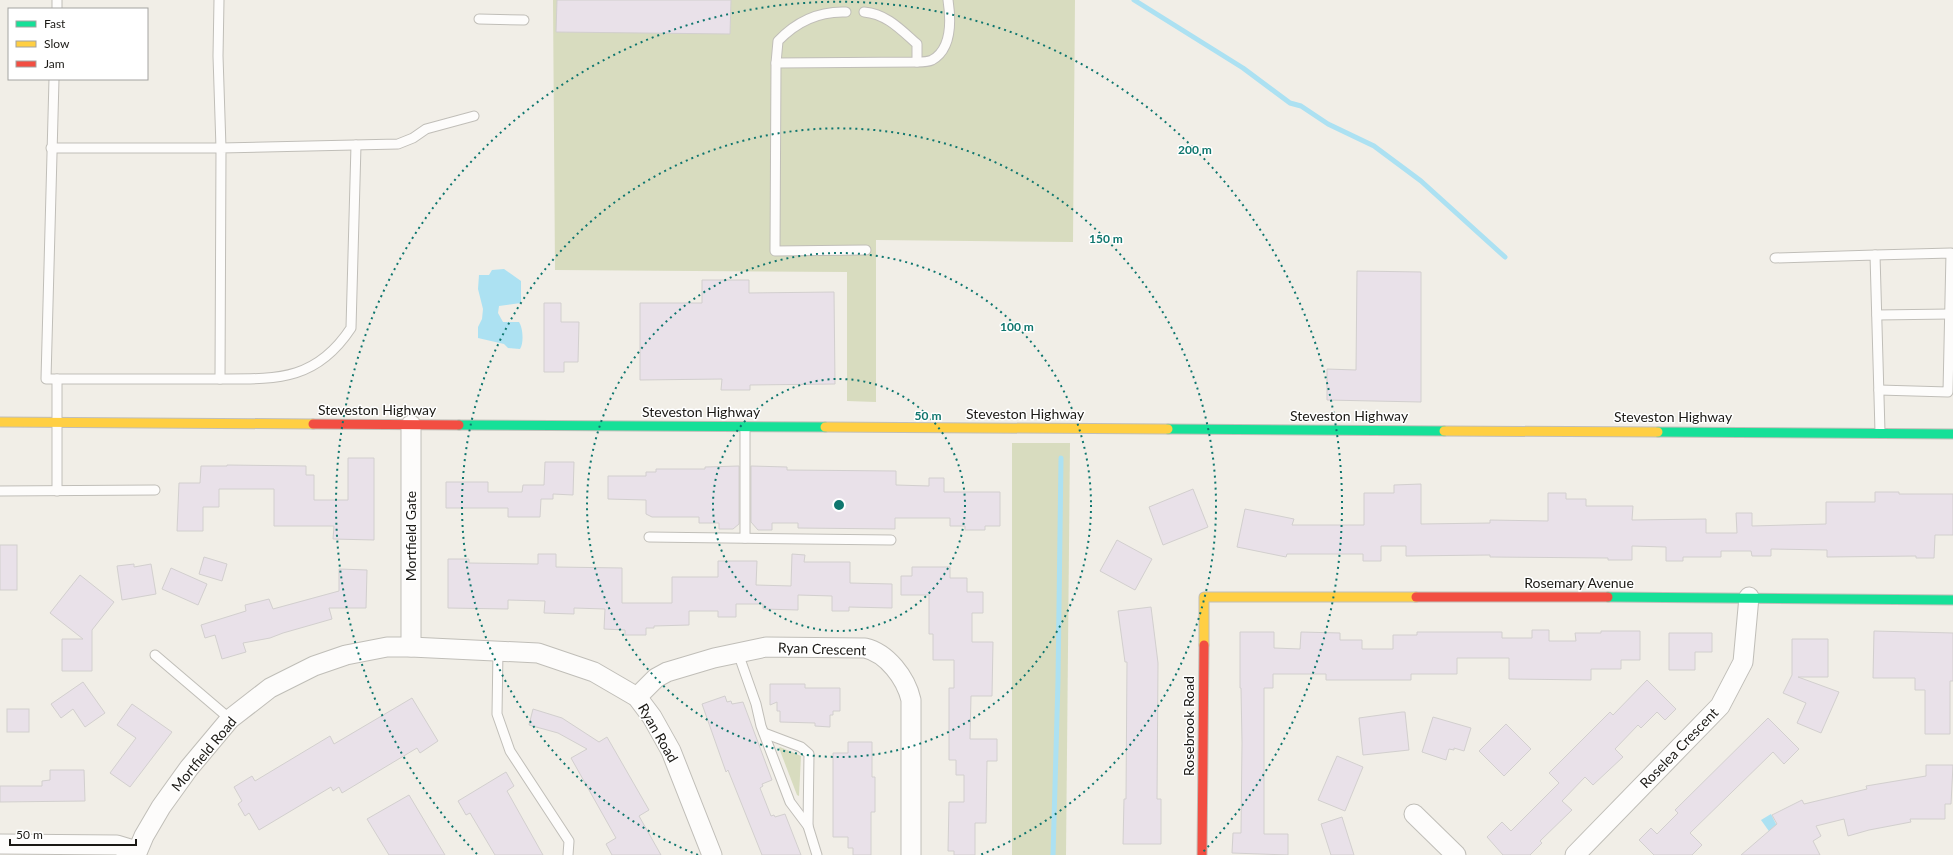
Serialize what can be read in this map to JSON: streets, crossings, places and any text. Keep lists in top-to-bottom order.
{
  "streets": {
    "main road": ["Steveston Highway", "Rosemary Avenue", "Rosebrook Road"],
    "street": [
      "Mortfield Gate",
      "Ryan Crescent",
      "Ryan Road",
      "Roselea Crescent",
      "Mortfield Road"
    ]
  },
  "crossings": [
    ["Steveston Highway", "Mortfield Gate"],
    ["Mortfield Gate", "Ryan Road"],
    ["Mortfield Gate", "Mortfield Road"],
    ["Rosemary Avenue", "Rosebrook Road"],
    ["Rosemary Avenue", "Roselea Crescent"],
    ["Ryan Crescent", "Ryan Road"],
    ["Ryan Road", "Mortfield Road"]
  ],
  "legend": ["Fast", "Slow", "Jam"],
  "scale_bar": "50 m",
  "rings": [
    "200 m",
    "150 m",
    "100 m",
    "50 m"
  ]
}
